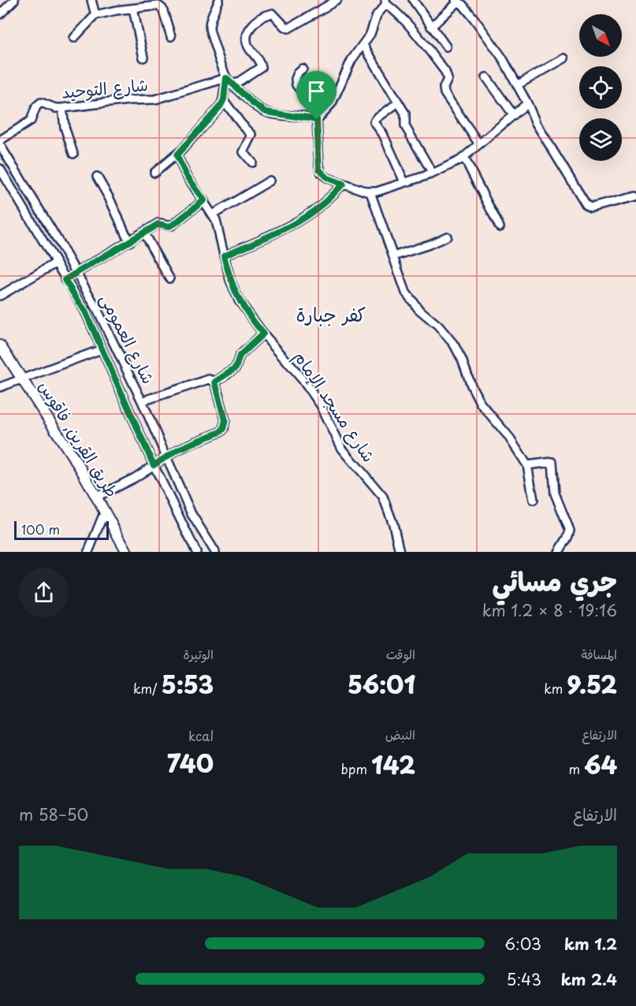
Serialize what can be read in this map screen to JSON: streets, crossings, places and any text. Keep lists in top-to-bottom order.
{
  "streets": {
    "street": [
      "شارع التوحيد",
      "شارع العمومى",
      "شارع مسجد الإمام",
      "طريق القرين, فاقوس"
    ]
  },
  "districts": ["كفر جبارة"],
  "scale_bar": "100 m",
  "north": "bottom right",
  "page": {
    "scale": "100 m",
    "heading": ["جري مسائي", "19:16 · 8 × 1.2 km"],
    "stats": [
      ["المسافة", "9.52 km"],
      ["الوقت", "56:01"],
      ["الوتيرة", "5:53 /km"],
      ["الارتفاع", "64 m"],
      ["النبض", "142 bpm"],
      ["kcal", "740"]
    ],
    "chart": ["الارتفاع", "50–58 m"],
    "list": [
      {
        "name": "1.2 km",
        "note": "6:03"
      },
      {
        "name": "2.4 km",
        "note": "5:43"
      }
    ]
  }
}
